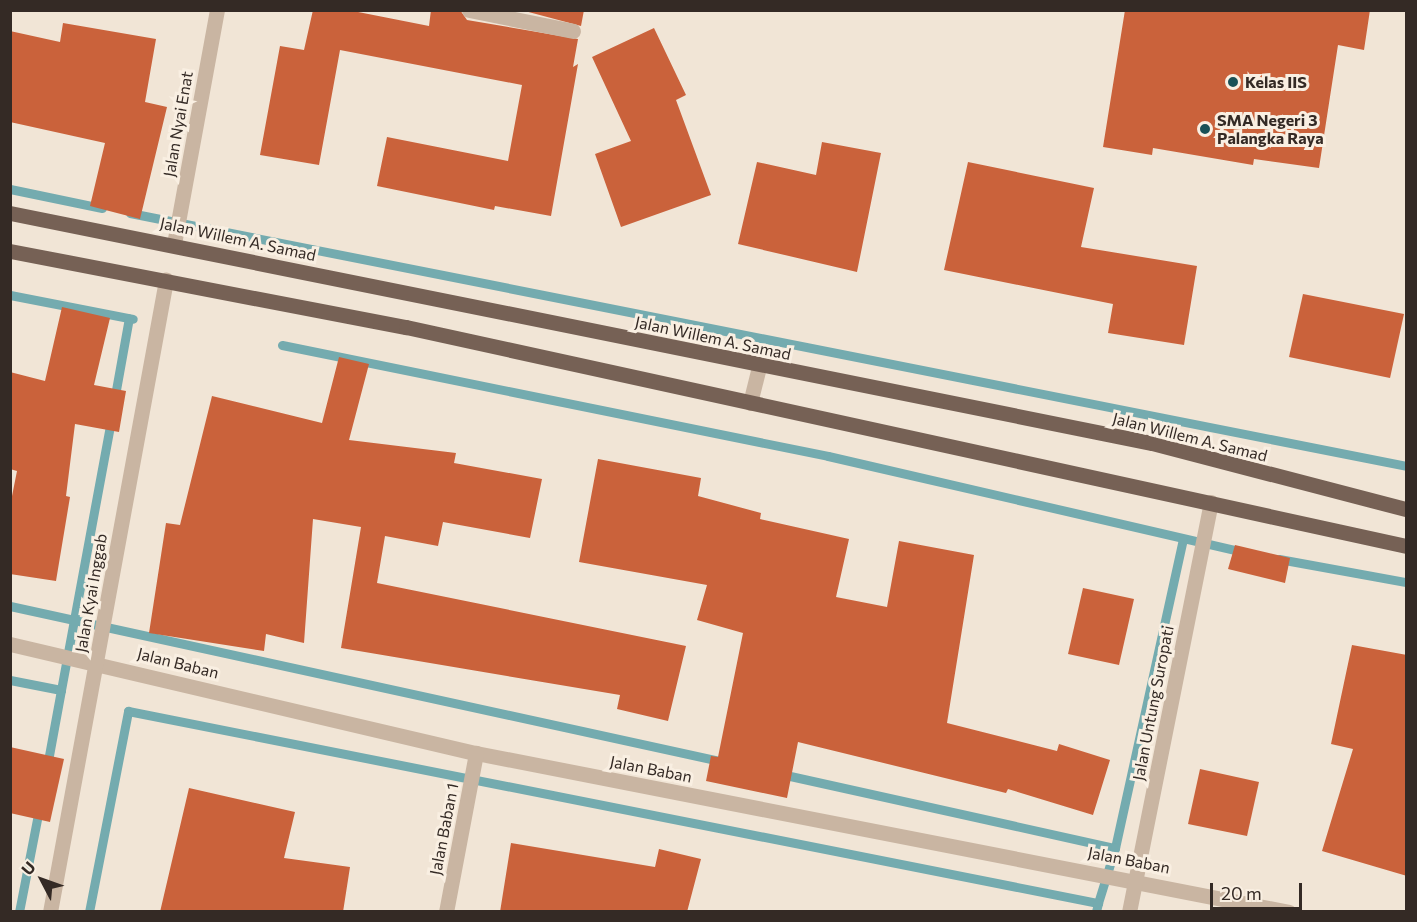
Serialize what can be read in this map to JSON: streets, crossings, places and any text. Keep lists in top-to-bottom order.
{
  "streets": {
    "main road": ["Jalan Willem A. Samad"],
    "street": [
      "Jalan Nyai Enat",
      "Jalan Kyai Inggab",
      "Jalan Baban",
      "Jalan Untung Suropati",
      "Jalan Baban 1"
    ]
  },
  "crossings": [
    ["Jalan Nyai Enat", "Jalan Willem A. Samad"],
    ["Jalan Kyai Inggab", "Jalan Baban"],
    ["Jalan Baban", "Jalan Untung Suropati"],
    ["Jalan Baban", "Jalan Baban 1"]
  ],
  "places": ["Kelas IIS", "SMA Negeri 3 Palangka Raya"],
  "scale_bar": "20 m",
  "north": "top left"
}
